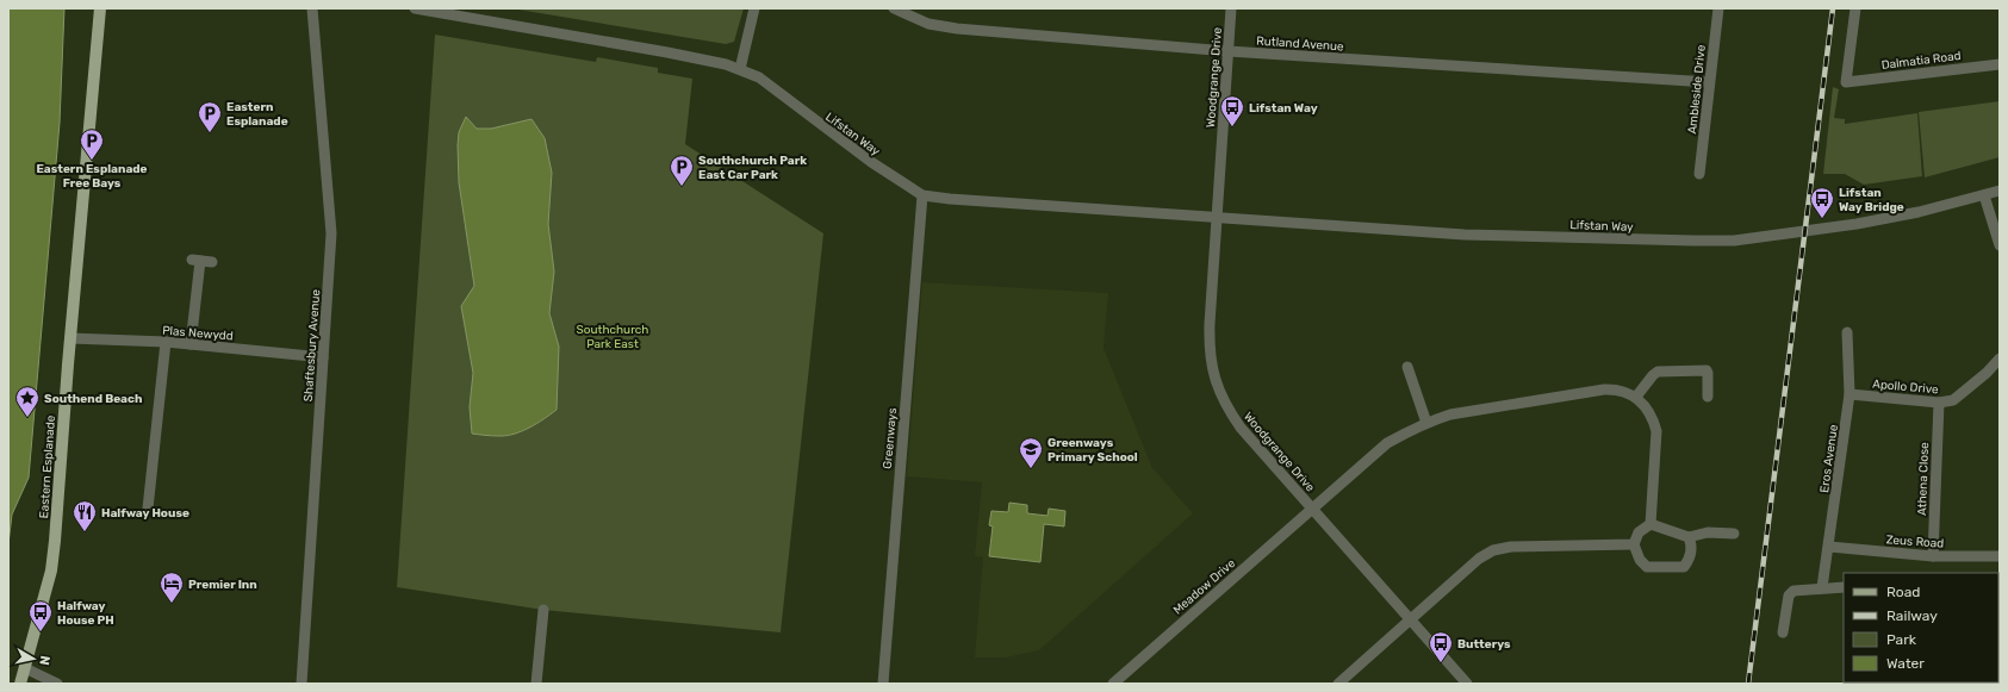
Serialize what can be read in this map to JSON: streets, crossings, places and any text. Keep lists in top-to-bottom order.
{
  "streets": {
    "main road": ["Eastern Esplanade"],
    "street": [
      "Rutland Avenue",
      "Dalmatia Road",
      "Woodgrange Drive",
      "Ambleside Drive",
      "Lifstan Way",
      "Plas Newydd",
      "Shaftesbury Avenue",
      "Apollo Drive",
      "Greenways",
      "Eros Avenue",
      "Athena Close",
      "Zeus Road",
      "Meadow Drive"
    ]
  },
  "crossings": [
    ["Rutland Avenue", "Woodgrange Drive"],
    ["Rutland Avenue", "Ambleside Drive"],
    ["Woodgrange Drive", "Lifstan Way"],
    ["Woodgrange Drive", "Meadow Drive"],
    ["Lifstan Way", "Greenways"],
    ["Plas Newydd", "Shaftesbury Avenue"],
    ["Plas Newydd", "Eastern Esplanade"],
    ["Apollo Drive", "Eros Avenue"],
    ["Apollo Drive", "Athena Close"],
    ["Eros Avenue", "Zeus Road"],
    ["Athena Close", "Zeus Road"]
  ],
  "parks": ["Southchurch Park East"],
  "places": {
    "bus stop": [
      "Lifstan Way",
      "Lifstan Way Bridge",
      "Halfway House PH",
      "Butterys"
    ],
    "parking": ["Eastern Esplanade", "Eastern Esplanade Free Bays", "Southchurch Park East Car Park"],
    "place": ["Southend Beach"],
    "school or university": ["Greenways Primary School"],
    "restaurant": ["Halfway House"],
    "hotel": ["Premier Inn"]
  },
  "legend": [
    "Road",
    "Railway",
    "Park",
    "Water"
  ],
  "north": "right"
}
